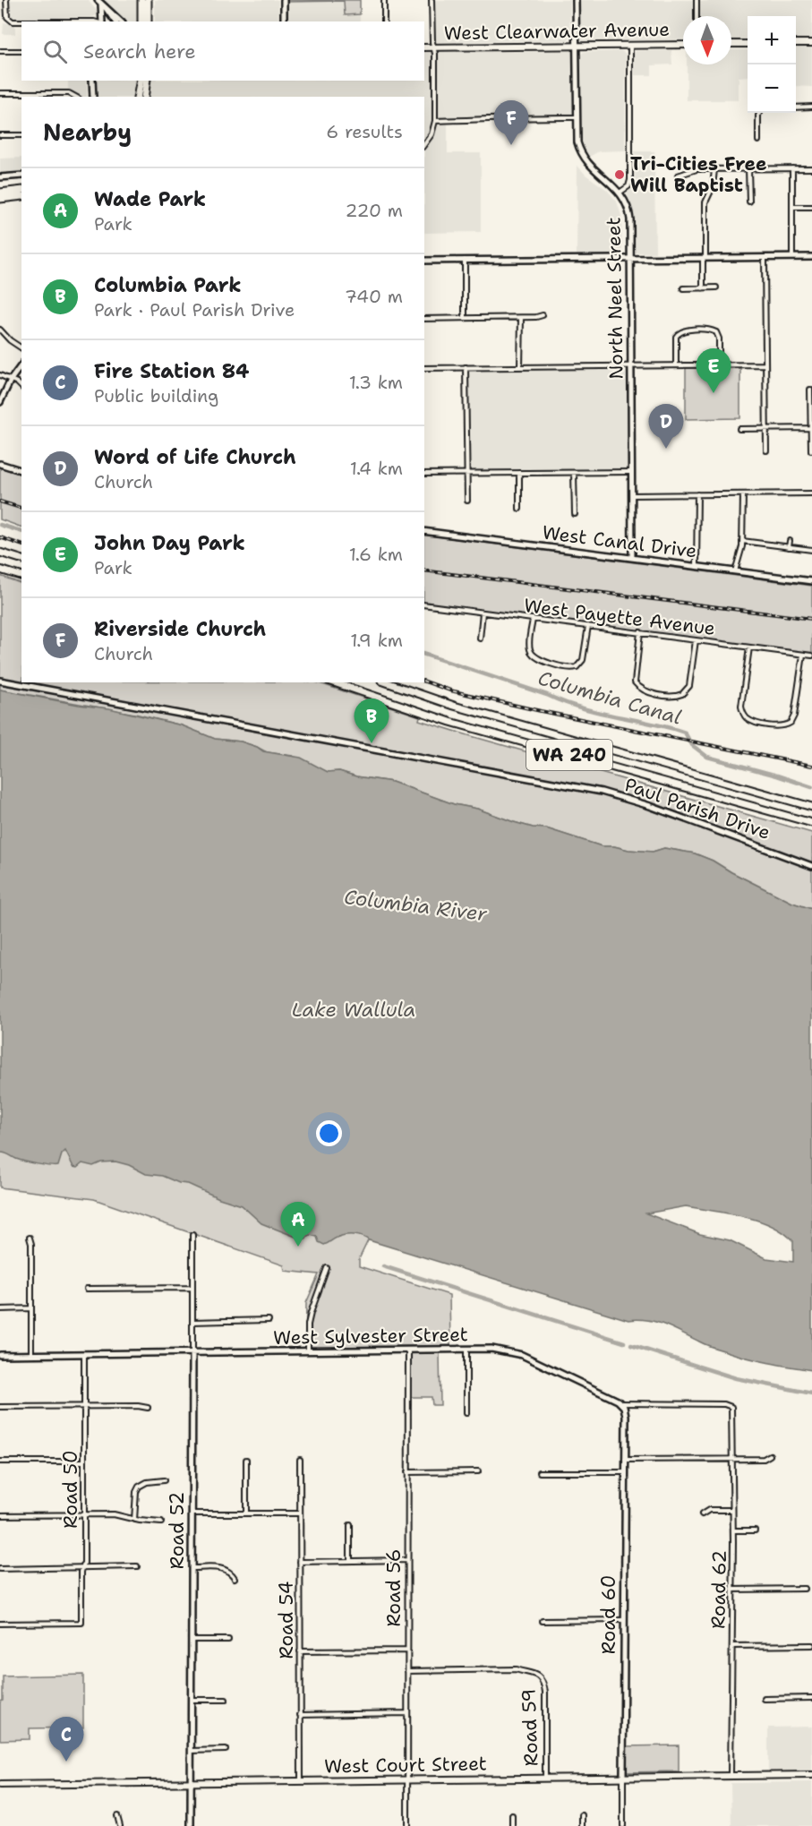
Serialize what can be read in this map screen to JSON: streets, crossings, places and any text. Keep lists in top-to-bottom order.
{
  "streets": {
    "highway": ["WA 240"],
    "main road": ["West Clearwater Avenue", "West Court Street"],
    "street": [
      "North Neel Street",
      "West Canal Drive",
      "West Payette Avenue",
      "Paul Parish Drive",
      "West Sylvester Street",
      "Road 50",
      "Road 52",
      "Road 56",
      "Road 62",
      "Road 60",
      "Road 54",
      "Road 59"
    ]
  },
  "crossings": [
    ["West Clearwater Avenue", "North Neel Street"],
    ["North Neel Street", "West Canal Drive"],
    ["West Sylvester Street", "Road 50"],
    ["West Sylvester Street", "Road 52"],
    ["West Sylvester Street", "Road 56"],
    ["West Sylvester Street", "Road 62"],
    ["West Sylvester Street", "Road 60"],
    ["Road 52", "West Court Street"],
    ["Road 56", "Road 59"],
    ["Road 56", "West Court Street"],
    ["Road 62", "West Court Street"],
    ["Road 60", "West Court Street"],
    ["Road 54", "West Court Street"],
    ["Road 59", "West Court Street"]
  ],
  "water": ["Columbia Canal", "Columbia River", "Lake Wallula"],
  "places": ["Tri-Cities Free Will Baptist"],
  "north": "bottom",
  "page": {
    "map_buttons": ["+", "−"],
    "search": "Search here",
    "heading": ["Nearby", "6 results"],
    "pins": [
      "F",
      "E",
      "D",
      "B",
      "A",
      "C"
    ],
    "list": [
      {
        "mark": "A",
        "name": "Wade Park",
        "note": "Park",
        "value": "220 m"
      },
      {
        "mark": "B",
        "name": "Columbia Park",
        "note": "Park · Paul Parish Drive",
        "value": "740 m"
      },
      {
        "mark": "C",
        "name": "Fire Station 84",
        "note": "Public building",
        "value": "1.3 km"
      },
      {
        "mark": "D",
        "name": "Word of Life Church",
        "note": "Church",
        "value": "1.4 km"
      },
      {
        "mark": "E",
        "name": "John Day Park",
        "note": "Park",
        "value": "1.6 km"
      },
      {
        "mark": "F",
        "name": "Riverside Church",
        "note": "Church",
        "value": "1.9 km"
      }
    ]
  }
}
